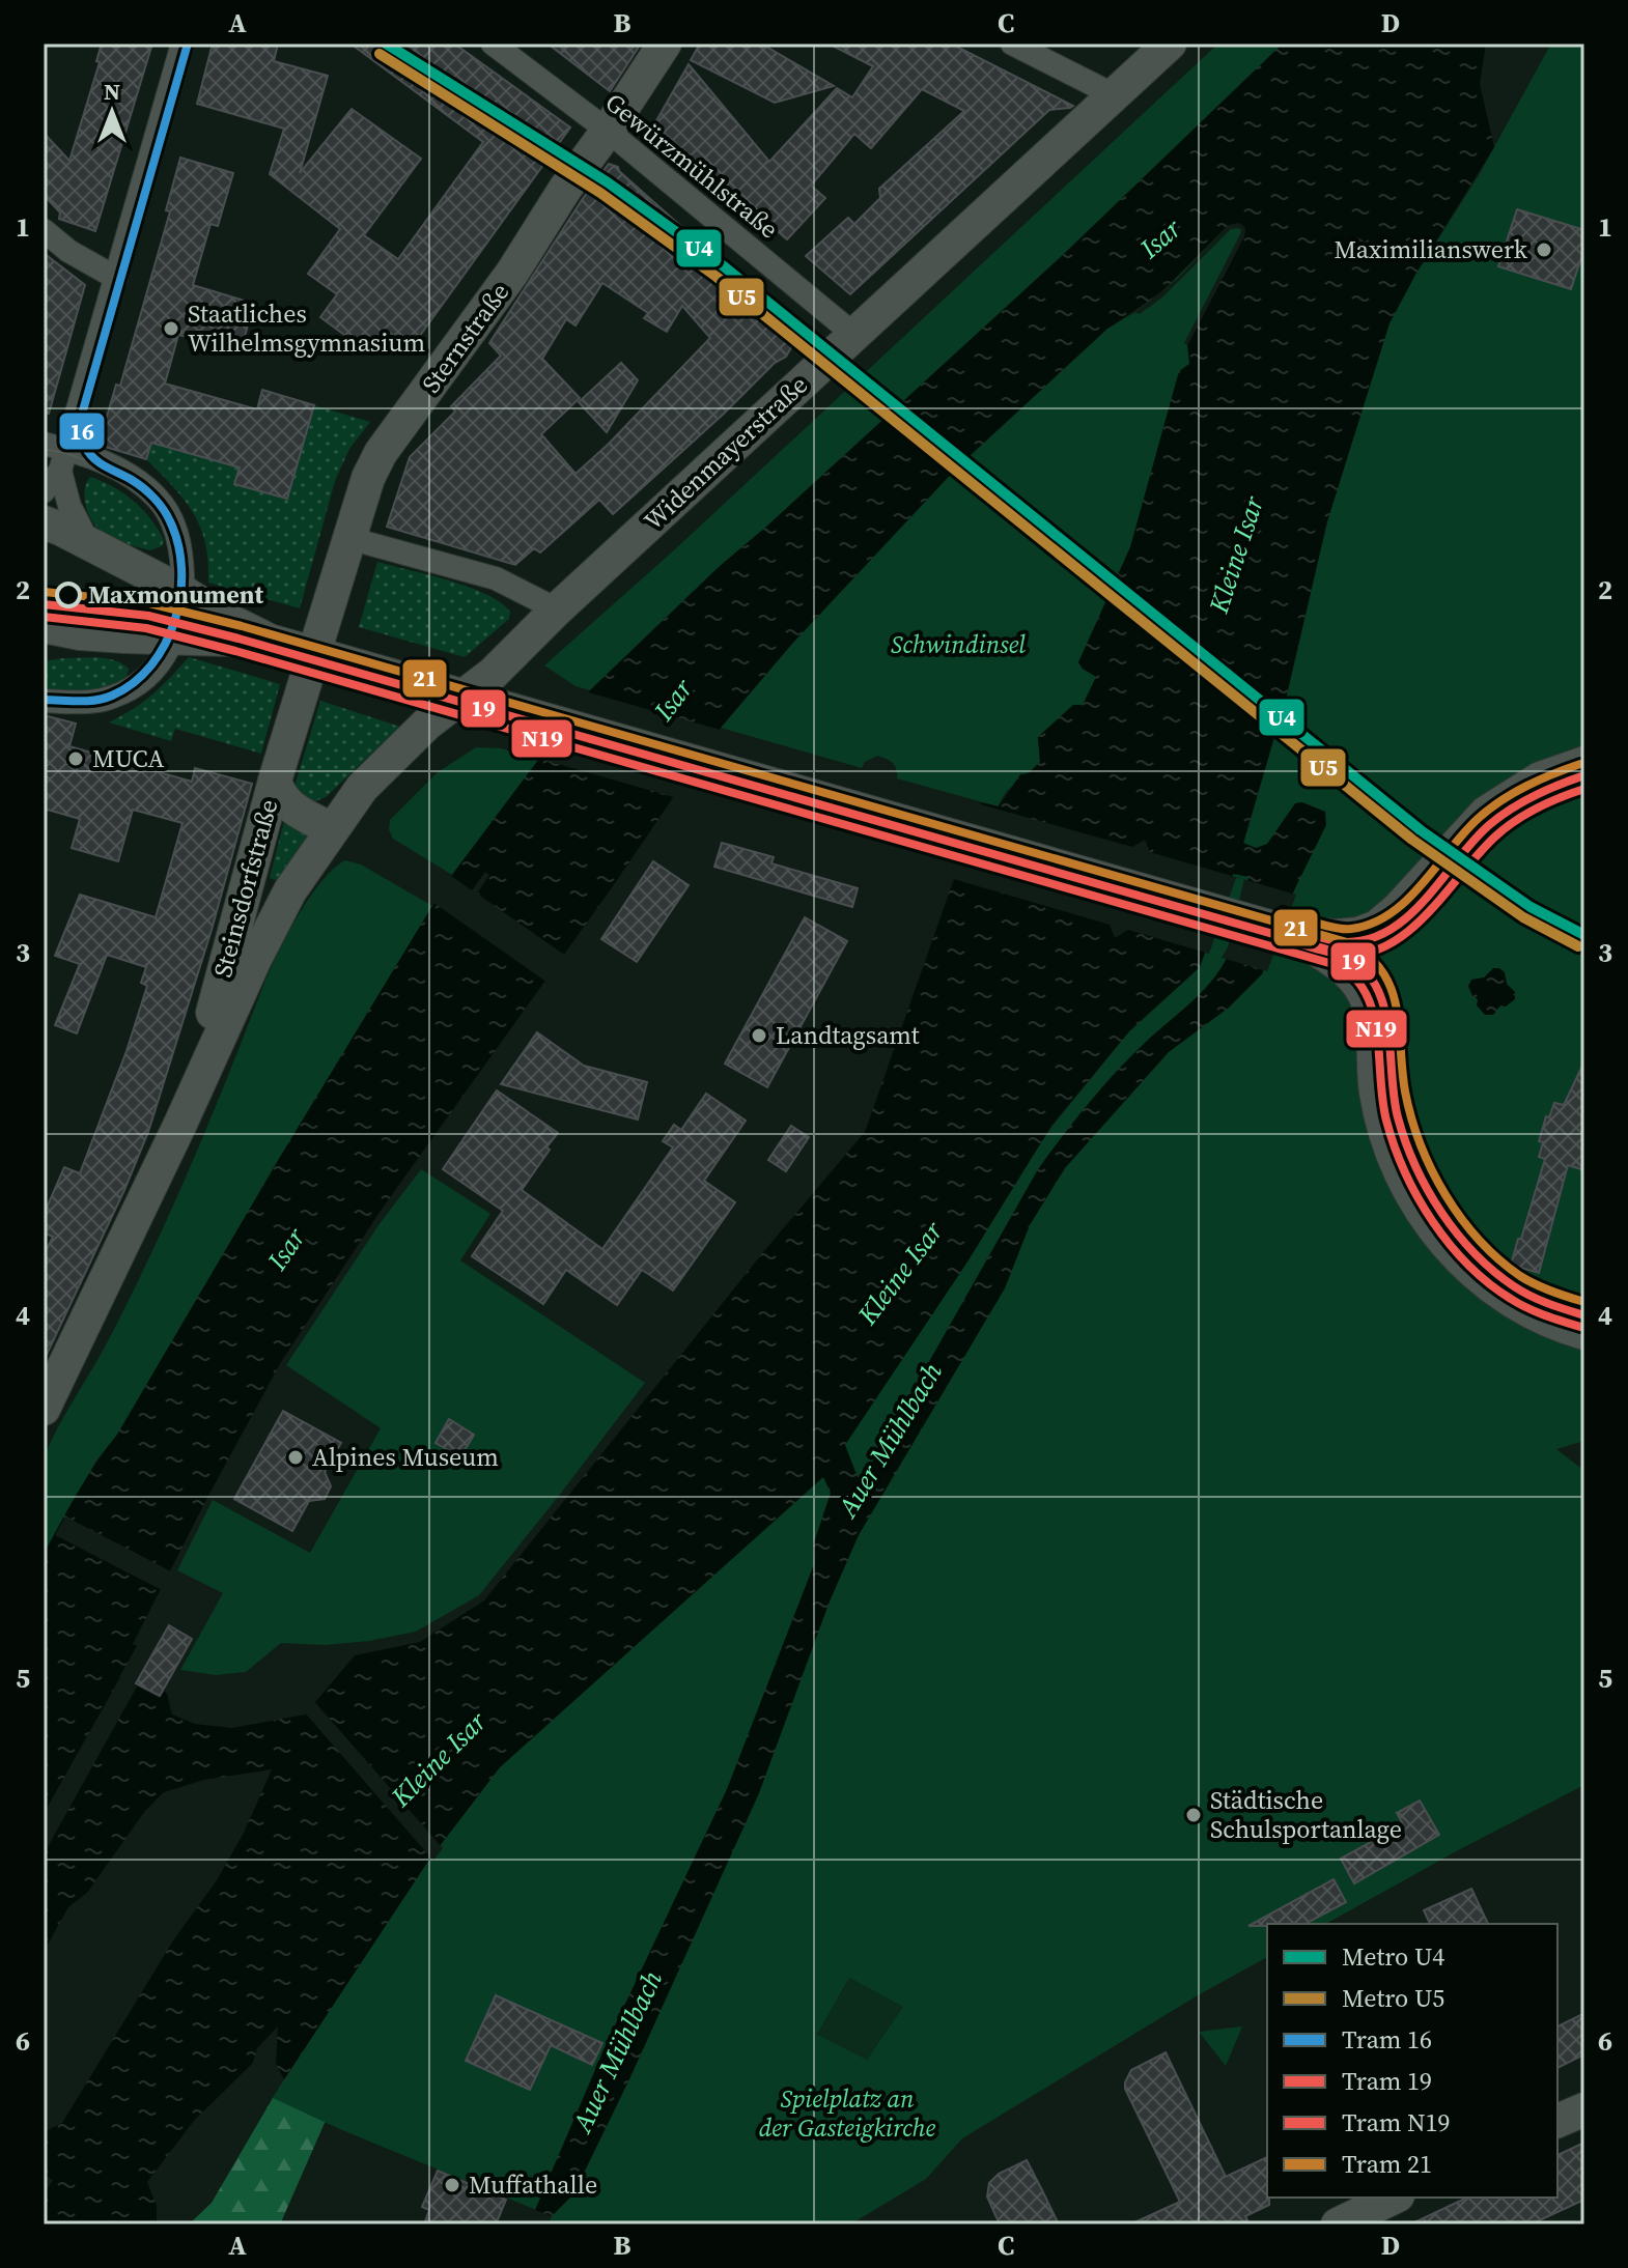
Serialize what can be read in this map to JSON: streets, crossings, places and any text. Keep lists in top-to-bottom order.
{
  "streets": {
    "main road": ["Sternstraße", "Widenmayerstraße", "Steinsdorfstraße"],
    "street": ["Gewürzmühlstraße"]
  },
  "crossings": [
    ["Gewürzmühlstraße", "Sternstraße"],
    ["Gewürzmühlstraße", "Widenmayerstraße"],
    ["Sternstraße", "Steinsdorfstraße"],
    ["Widenmayerstraße", "Steinsdorfstraße"]
  ],
  "water": ["Isar", "Kleine Isar", "Auer Mühlbach"],
  "parks": ["Schwindinsel", "Spielplatz an der Gasteigkirche"],
  "places": [
    "Maximilianswerk",
    "Staatliches Wilhelmsgymnasium",
    "Maxmonument",
    "MUCA",
    "Landtagsamt",
    "Alpines Museum",
    "Städtische Schulsportanlage",
    "Muffathalle"
  ],
  "lines": [
    "metro line U4",
    "tram line 16",
    "metro line U5",
    "tram line 21",
    "tram line 19",
    "tram line N19"
  ],
  "legend": [
    "Metro U4",
    "Metro U5",
    "Tram 16",
    "Tram 19",
    "Tram N19",
    "Tram 21"
  ],
  "north": "top",
  "grid": {
    "columns": [
      "A",
      "B",
      "C",
      "D"
    ],
    "rows": [
      "1",
      "2",
      "3",
      "4",
      "5",
      "6"
    ]
  }
}
